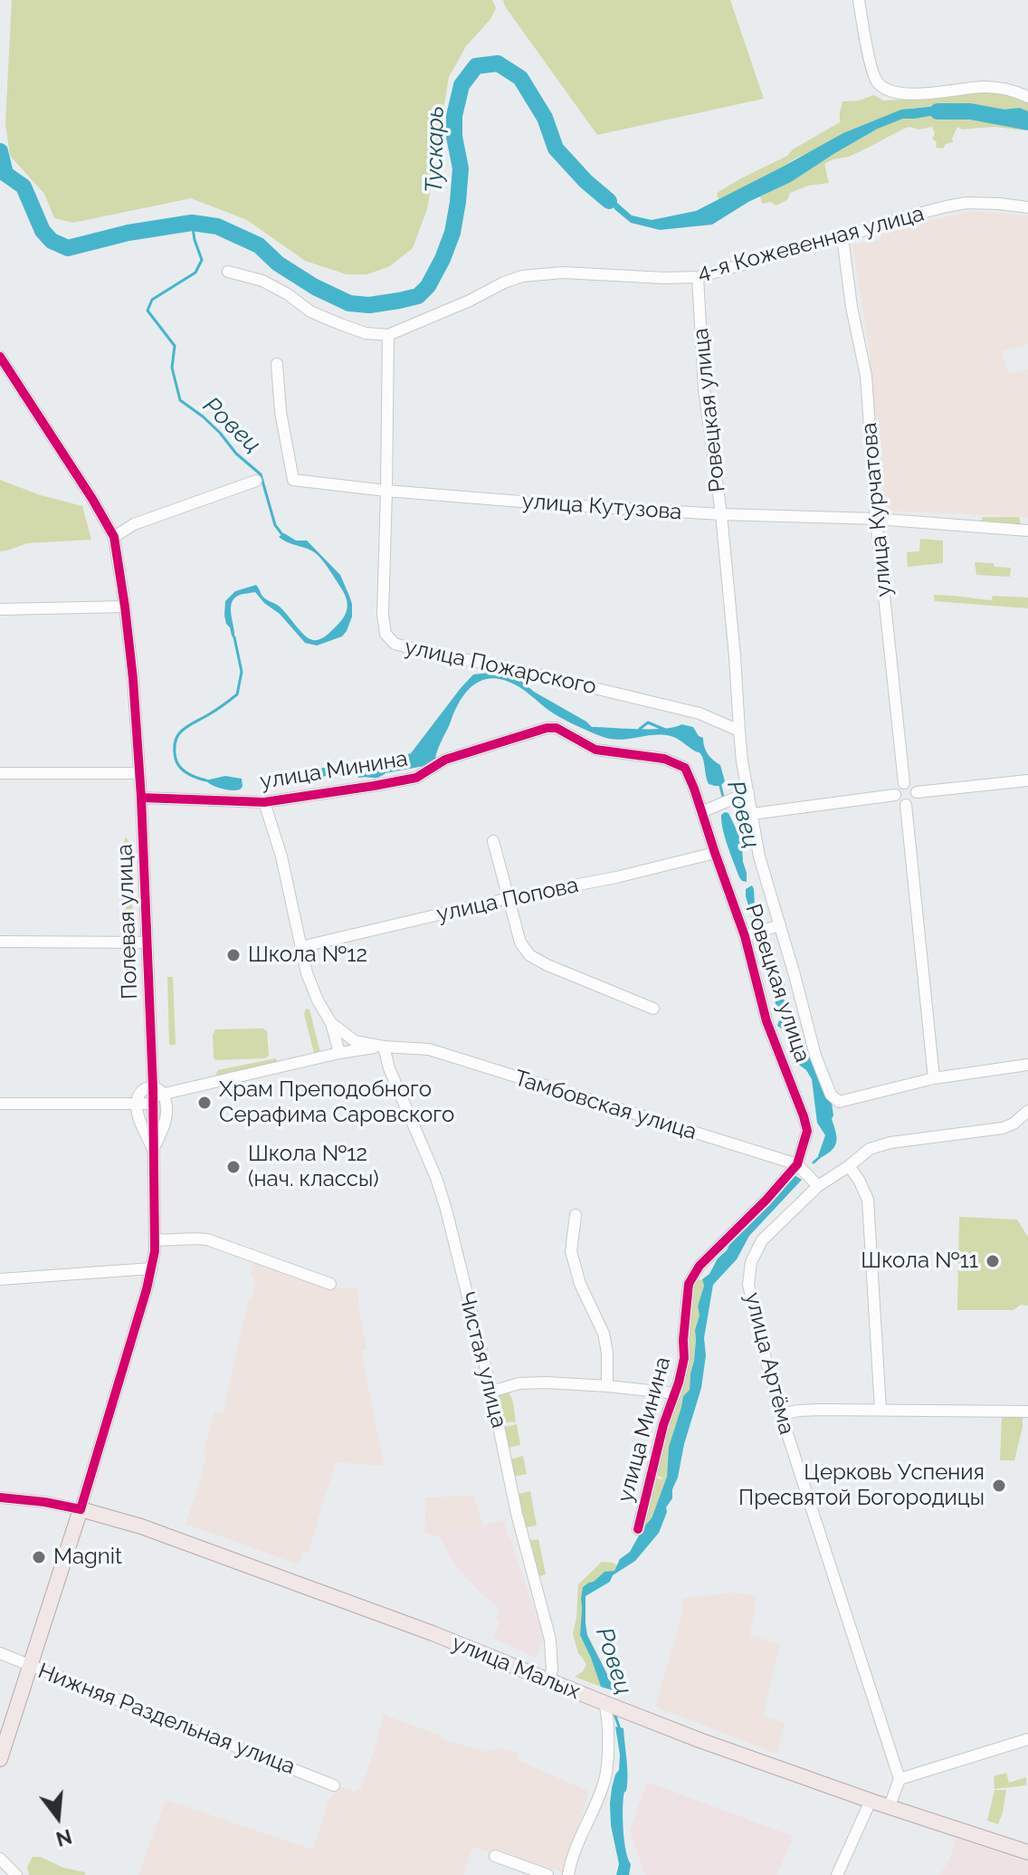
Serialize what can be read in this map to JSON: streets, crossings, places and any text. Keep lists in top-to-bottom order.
{
  "streets": {
    "main road": ["улица Малых"],
    "street": [
      "4-я Кожевенная улица",
      "Ровецкая улица",
      "улица Кутузова",
      "улица Курчатова",
      "улица Пожарского",
      "улица Минина",
      "улица Попова",
      "Полевая улица",
      "Тамбовская улица",
      "Чистая улица",
      "улица Артёма",
      "Нижняя Раздельная улица"
    ]
  },
  "crossings": [
    ["4-я Кожевенная улица", "Ровецкая улица"],
    ["4-я Кожевенная улица", "улица Курчатова"],
    ["4-я Кожевенная улица", "улица Пожарского"],
    ["Ровецкая улица", "улица Кутузова"],
    ["Ровецкая улица", "улица Пожарского"],
    ["Ровецкая улица", "улица Минина"],
    ["Ровецкая улица", "улица Попова"],
    ["Ровецкая улица", "Тамбовская улица"],
    ["улица Кутузова", "улица Курчатова"],
    ["улица Кутузова", "улица Пожарского"],
    ["улица Минина", "Полевая улица"],
    ["улица Минина", "Тамбовская улица"],
    ["улица Попова", "Тамбовская улица"],
    ["Полевая улица", "Тамбовская улица"],
    ["Полевая улица", "улица Малых"],
    ["Тамбовская улица", "Чистая улица"],
    ["Тамбовская улица", "улица Артёма"],
    ["Чистая улица", "улица Малых"]
  ],
  "water": ["Тускарь", "Ровец"],
  "places": [
    "Школа №12",
    "Храм Преподобного Серафима Саровского",
    "Школа №12 (нач. классы)",
    "Школа №11",
    "Церковь Успения Пресвятой Богородицы",
    "Magnit"
  ],
  "north": "bottom"
}
